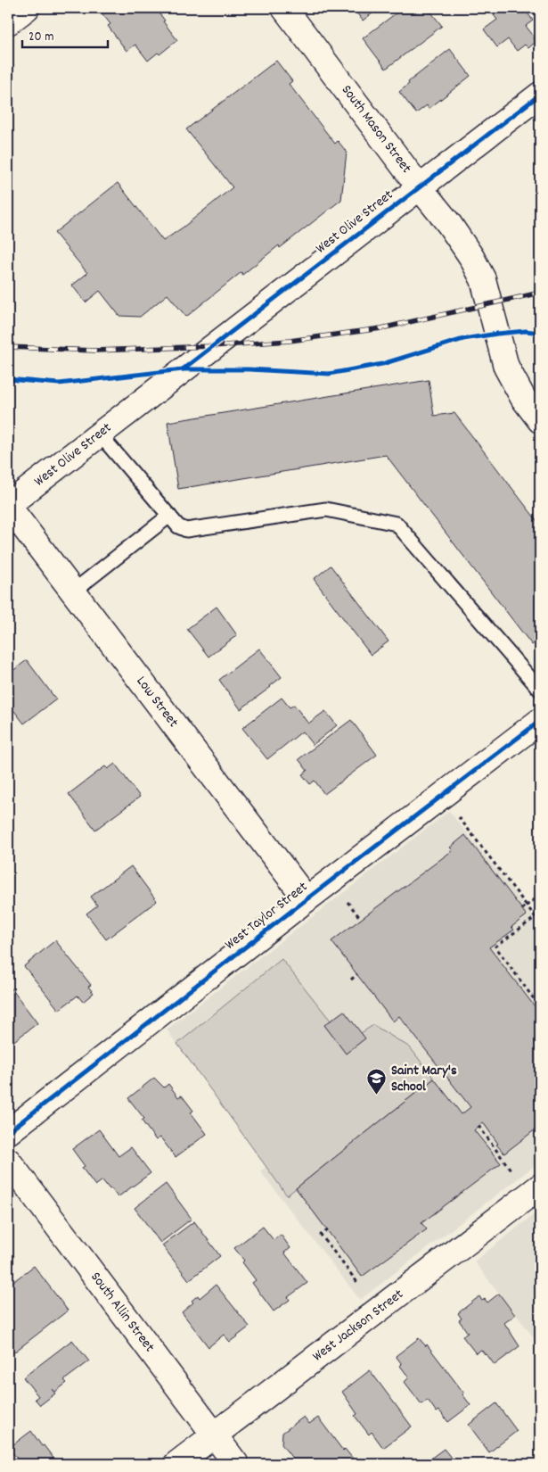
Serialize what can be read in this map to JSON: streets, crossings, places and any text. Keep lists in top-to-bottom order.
{
  "streets": {
    "street": [
      "South Mason Street",
      "West Olive Street",
      "Low Street",
      "West Taylor Street",
      "South Allin Street",
      "West Jackson Street"
    ]
  },
  "crossings": [
    ["South Mason Street", "West Olive Street"],
    ["West Olive Street", "Low Street"],
    ["Low Street", "West Taylor Street"],
    ["South Allin Street", "West Jackson Street"]
  ],
  "places": {
    "school or university": ["Saint Mary's School"]
  },
  "scale_bar": "20 m"
}
